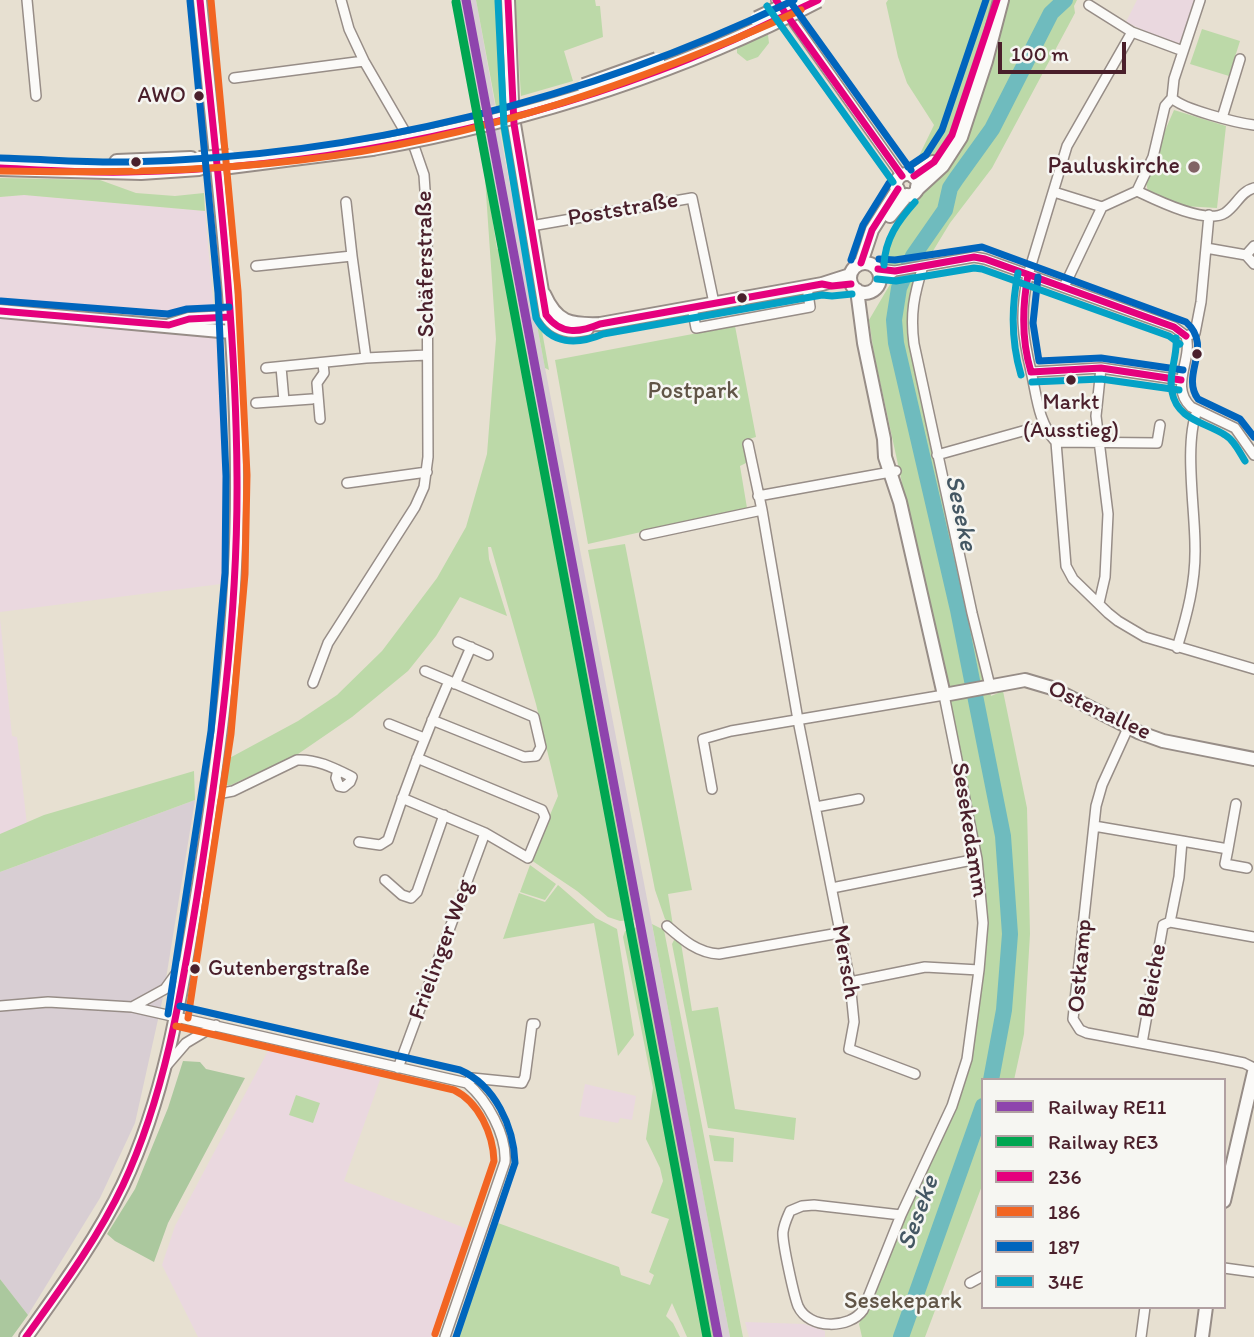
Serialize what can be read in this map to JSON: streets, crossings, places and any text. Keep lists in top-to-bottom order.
{
  "streets": {
    "street": [
      "Poststraße",
      "Schäferstraße",
      "Ostenallee",
      "Sesekedamm",
      "Frielinger Weg",
      "Mersch",
      "Ostkamp",
      "Bleiche"
    ]
  },
  "crossings": [
    ["Ostenallee", "Sesekedamm"],
    ["Ostenallee", "Ostkamp"],
    ["Ostkamp", "Bleiche"]
  ],
  "water": ["Seseke"],
  "parks": ["Postpark", "Sesekepark"],
  "places": [
    "AWO",
    "Pauluskirche",
    "Markt (Ausstieg)",
    "Gutenbergstraße"
  ],
  "lines": [
    "rail line RE11",
    "transit line 236",
    "transit line 186",
    "transit line 187",
    "transit line 34E",
    "rail line RE3"
  ],
  "legend": [
    "Railway RE11",
    "Railway RE3",
    "236",
    "186",
    "187",
    "34E"
  ],
  "scale_bar": "100 m"
}
